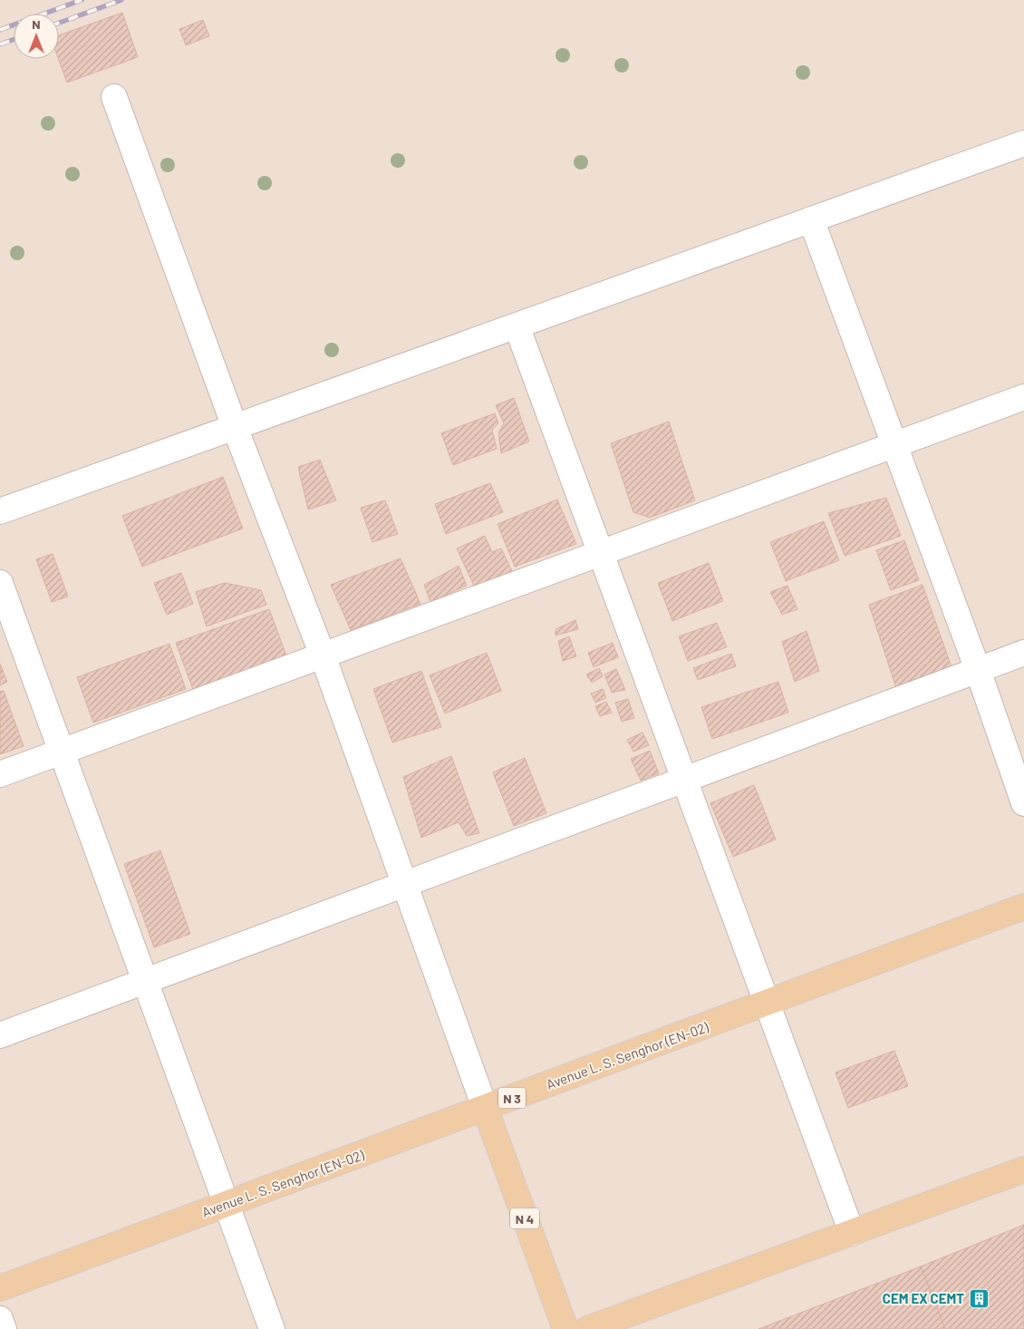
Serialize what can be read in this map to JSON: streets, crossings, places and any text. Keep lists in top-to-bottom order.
{
  "streets": {
    "main road": ["Avenue L. S. Senghor (EN-02)", "N 3", "N 4"]
  },
  "crossings": [
    ["Avenue L. S. Senghor (EN-02)", "N 4"]
  ],
  "places": {
    "building": ["CEM EX CEMT"]
  },
  "north": "top"
}
